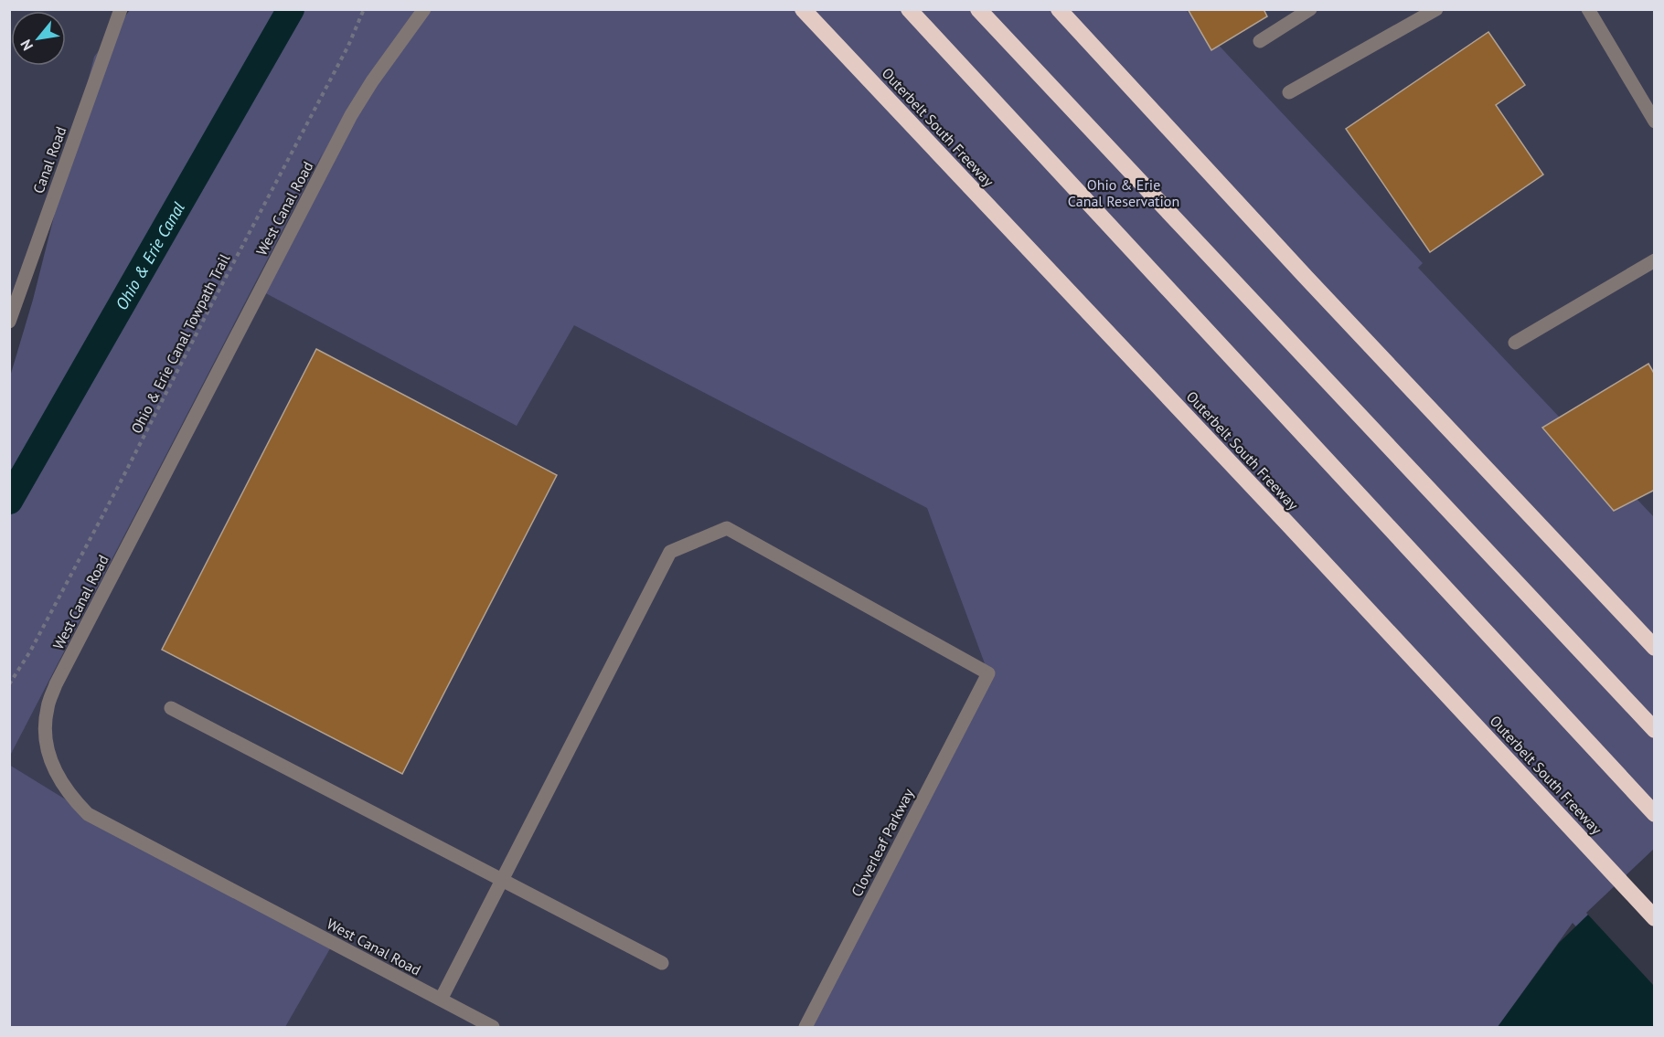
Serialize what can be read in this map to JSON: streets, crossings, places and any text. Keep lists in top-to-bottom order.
{
  "streets": {
    "highway": ["Outerbelt South Freeway"],
    "street": ["Canal Road", "West Canal Road", "Cloverleaf Parkway"],
    "path": ["Ohio & Erie Canal Towpath Trail"]
  },
  "water": ["Ohio & Erie Canal"],
  "parks": ["Ohio & Erie Canal Reservation"],
  "north": "bottom left"
}
